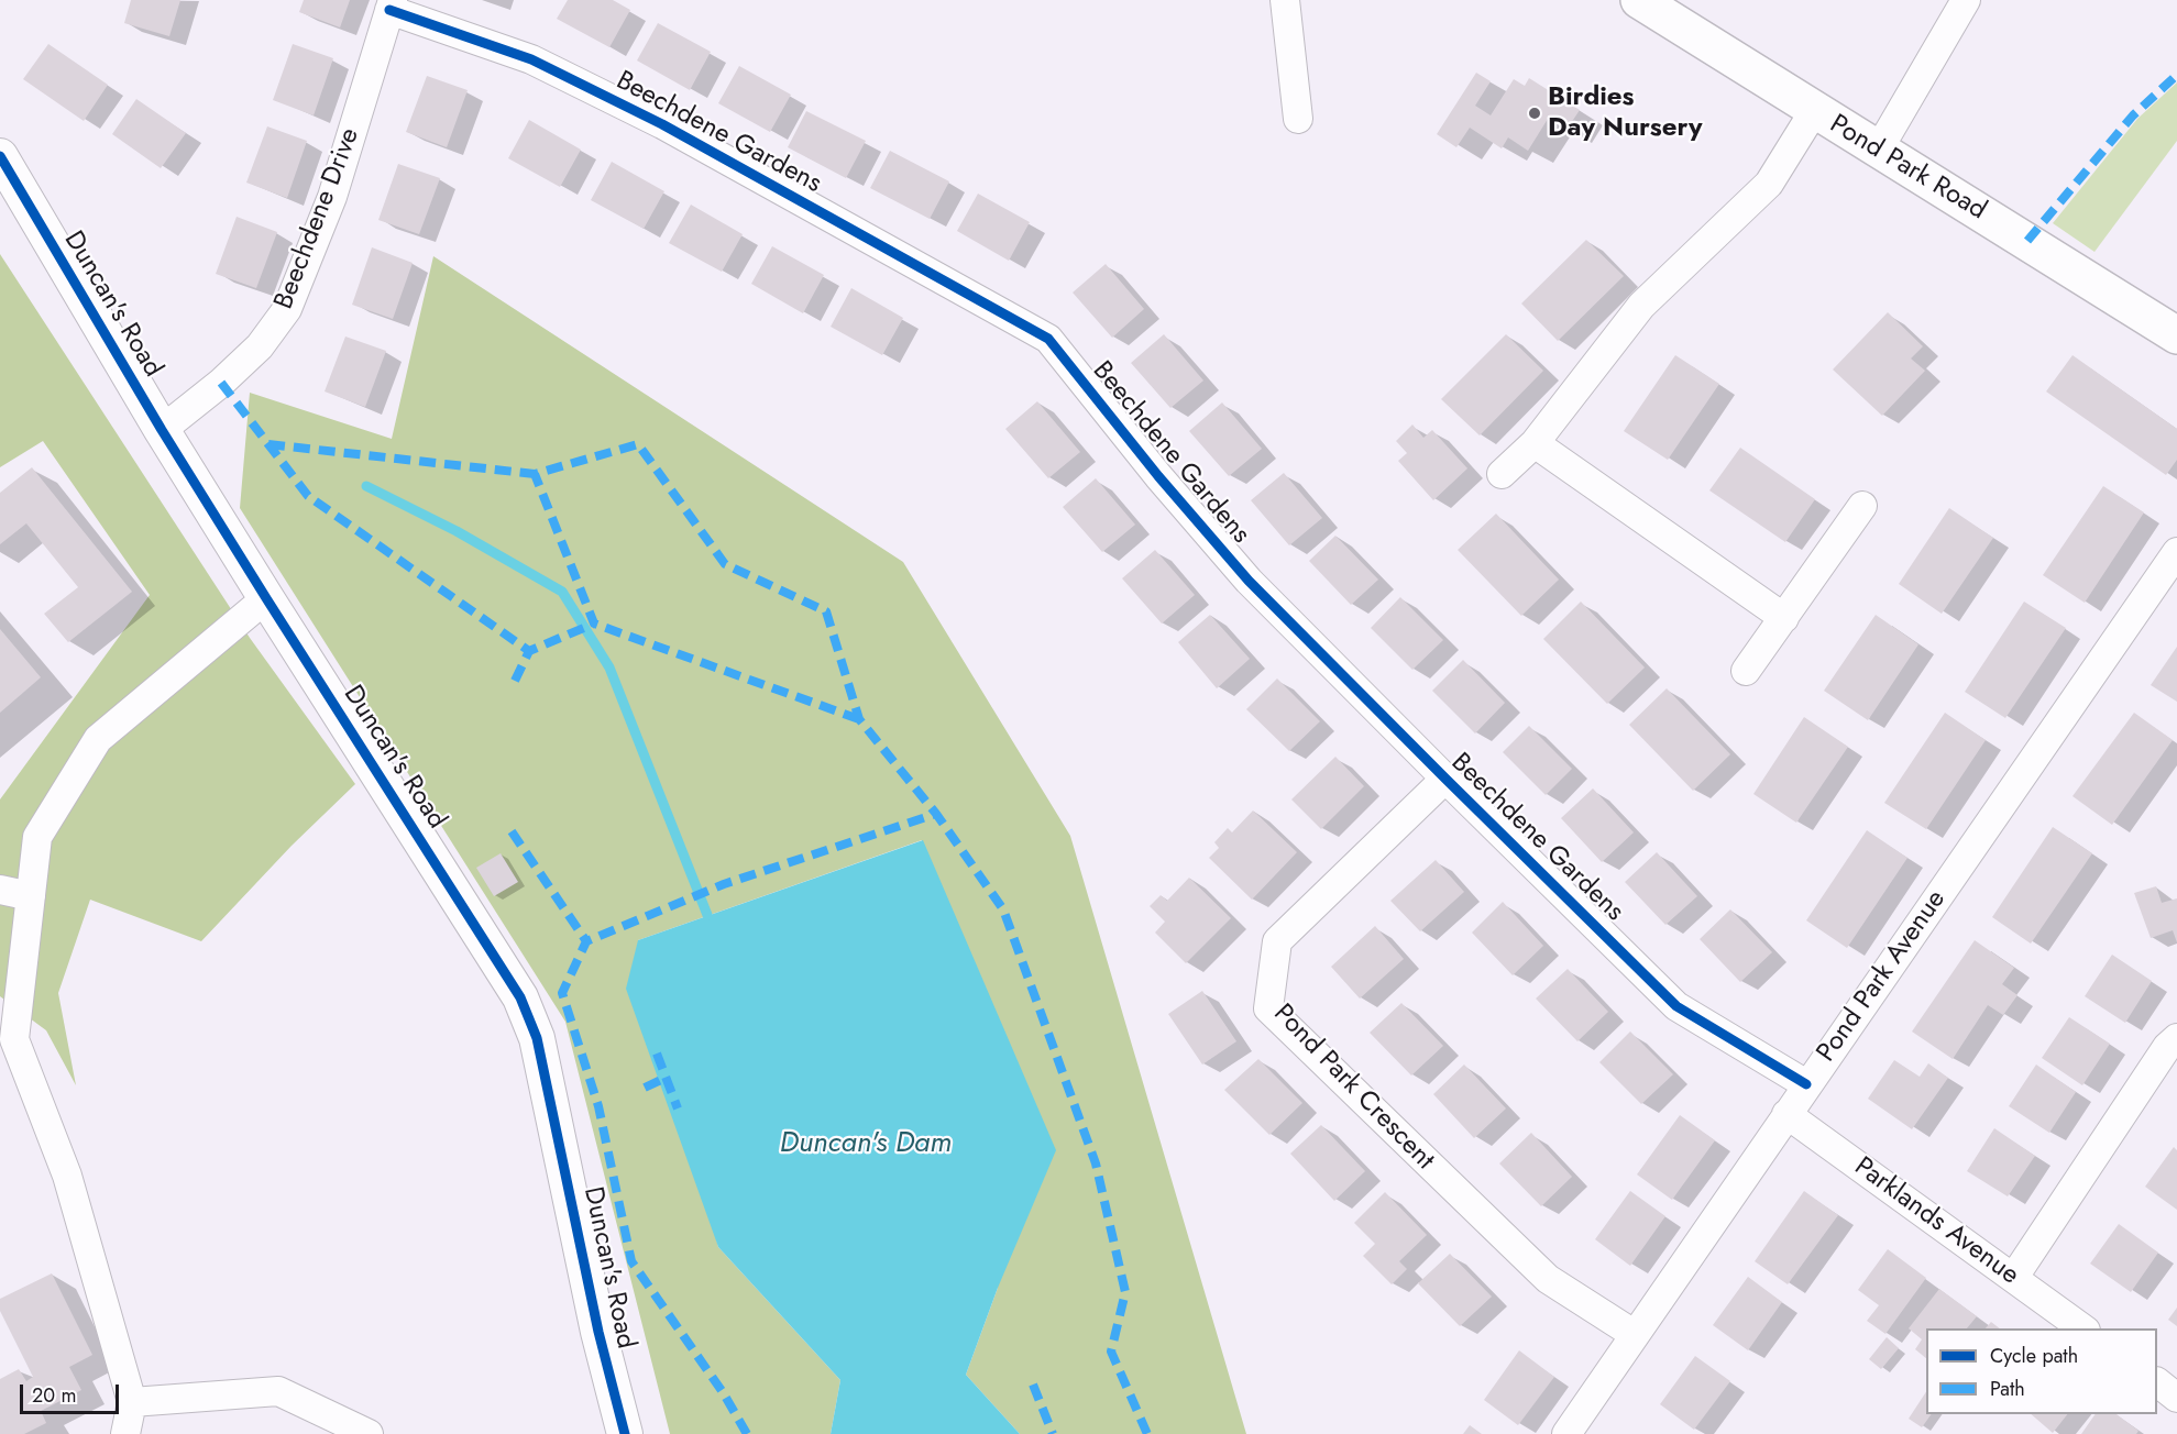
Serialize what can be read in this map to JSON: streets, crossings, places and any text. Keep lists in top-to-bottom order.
{
  "streets": {
    "main road": ["Pond Park Road"],
    "street": [
      "Beechdene Gardens",
      "Beechdene Drive",
      "Duncan's Road",
      "Pond Park Avenue",
      "Pond Park Crescent",
      "Parklands Avenue"
    ]
  },
  "crossings": [
    ["Beechdene Gardens", "Beechdene Drive"],
    ["Beechdene Gardens", "Pond Park Avenue"],
    ["Beechdene Gardens", "Pond Park Crescent"],
    ["Beechdene Drive", "Duncan's Road"],
    ["Pond Park Avenue", "Pond Park Crescent"],
    ["Pond Park Avenue", "Parklands Avenue"]
  ],
  "water": ["Duncan's Dam"],
  "places": ["Birdies Day Nursery"],
  "legend": ["Cycle path", "Path"],
  "scale_bar": "20 m"
}
